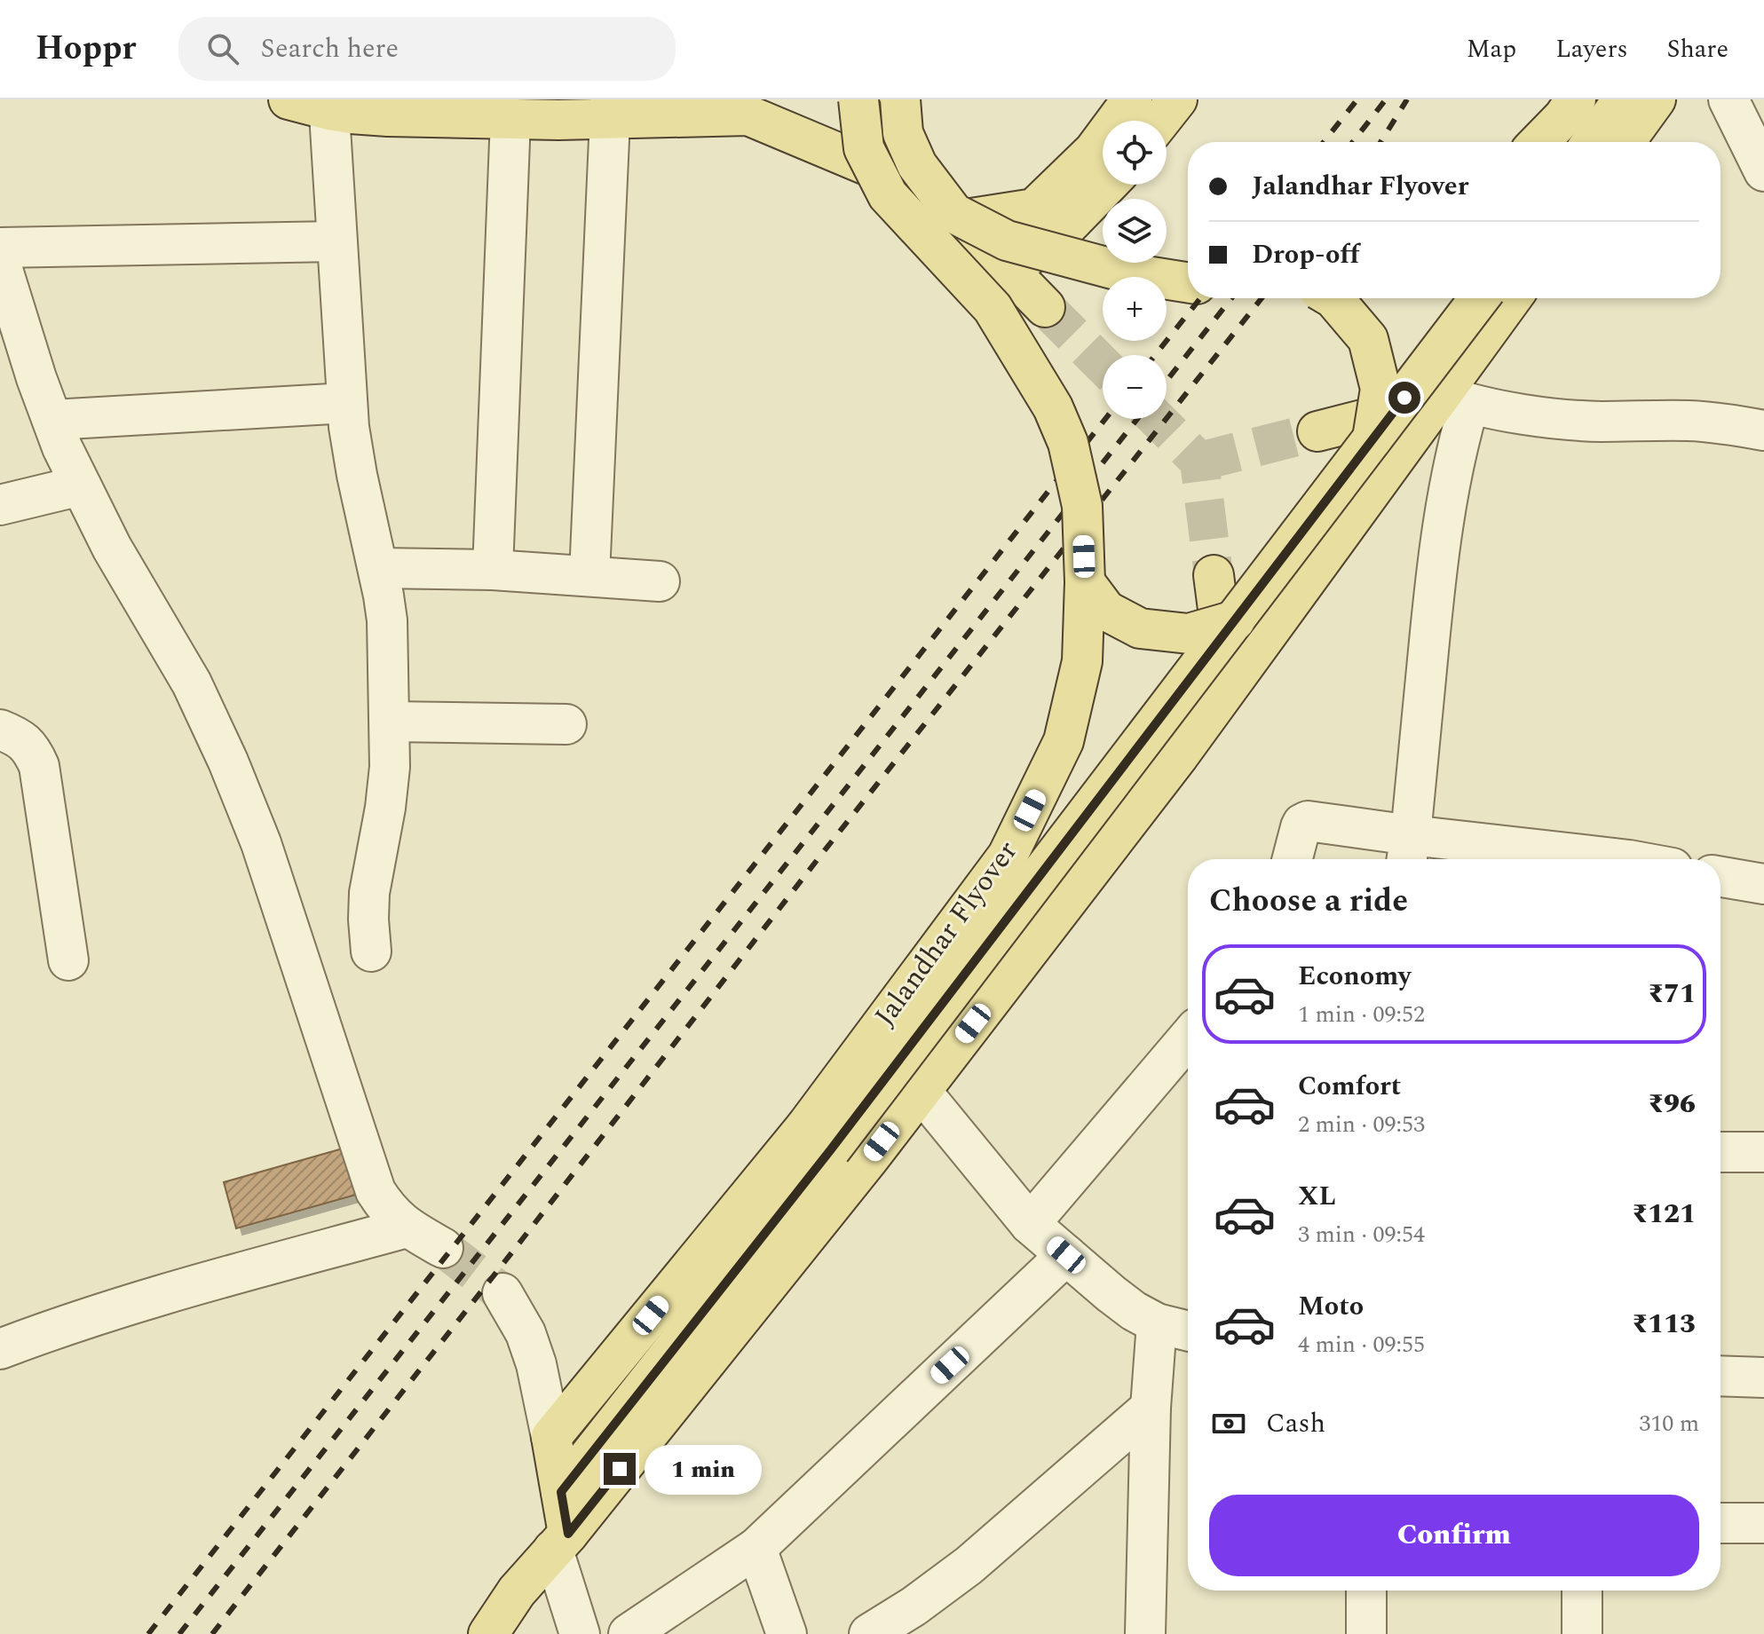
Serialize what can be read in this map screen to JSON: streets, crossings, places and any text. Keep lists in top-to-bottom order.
{
  "streets": {
    "main road": ["Jalandhar Flyover"]
  },
  "page": {
    "header": "Hoppr",
    "search": "Search here",
    "nav": ["Map", "Layers", "Share"],
    "map_buttons": ["+", "−"],
    "banner": ["Jalandhar Flyover", "Drop-off"],
    "heading": "Choose a ride",
    "list": [
      {
        "name": "Economy",
        "note": "1 min · 09:52",
        "value": "₹71"
      },
      {
        "name": "Comfort",
        "note": "2 min · 09:53",
        "value": "₹96"
      },
      {
        "name": "XL",
        "note": "3 min · 09:54",
        "value": "₹121"
      },
      {
        "name": "Moto",
        "note": "4 min · 09:55",
        "value": "₹113"
      }
    ],
    "pay": ["Cash", "310 m"],
    "bubble": "1 min",
    "buttons": "Confirm"
  }
}
